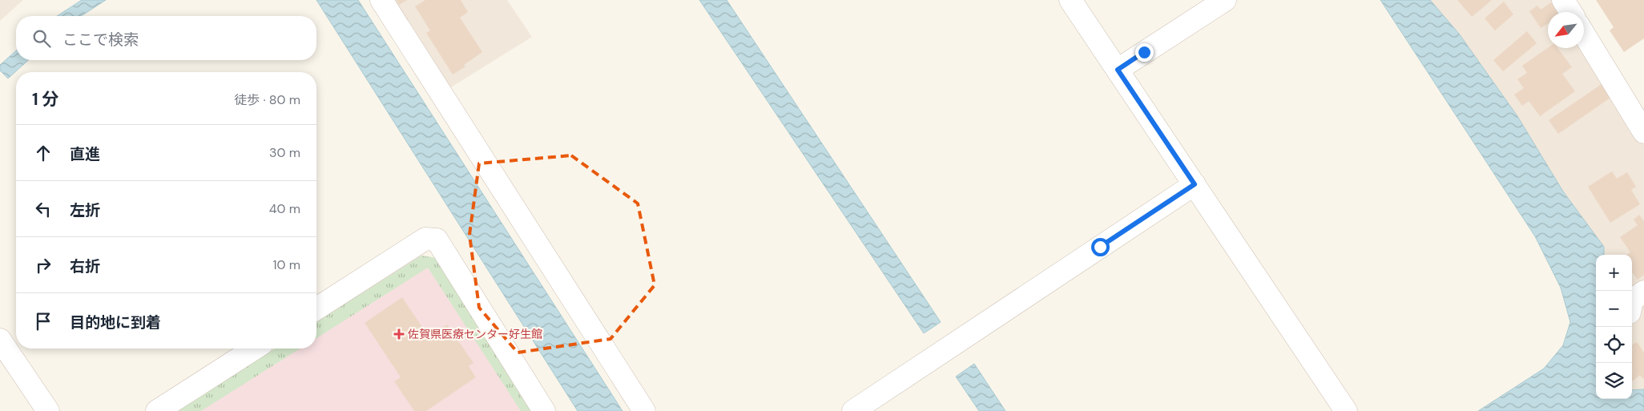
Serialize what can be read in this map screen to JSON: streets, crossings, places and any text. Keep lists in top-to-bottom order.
{
  "places": {
    "health": ["佐賀県医療センター好生館"]
  },
  "north": "bottom left",
  "page": {
    "search": "ここで検索",
    "heading": ["1 分", "徒歩 · 80 m"],
    "list": [
      ["直進", "30 m"],
      ["左折", "40 m"],
      ["右折", "10 m"],
      "目的地に到着"
    ],
    "map_buttons": ["+", "−"]
  }
}
